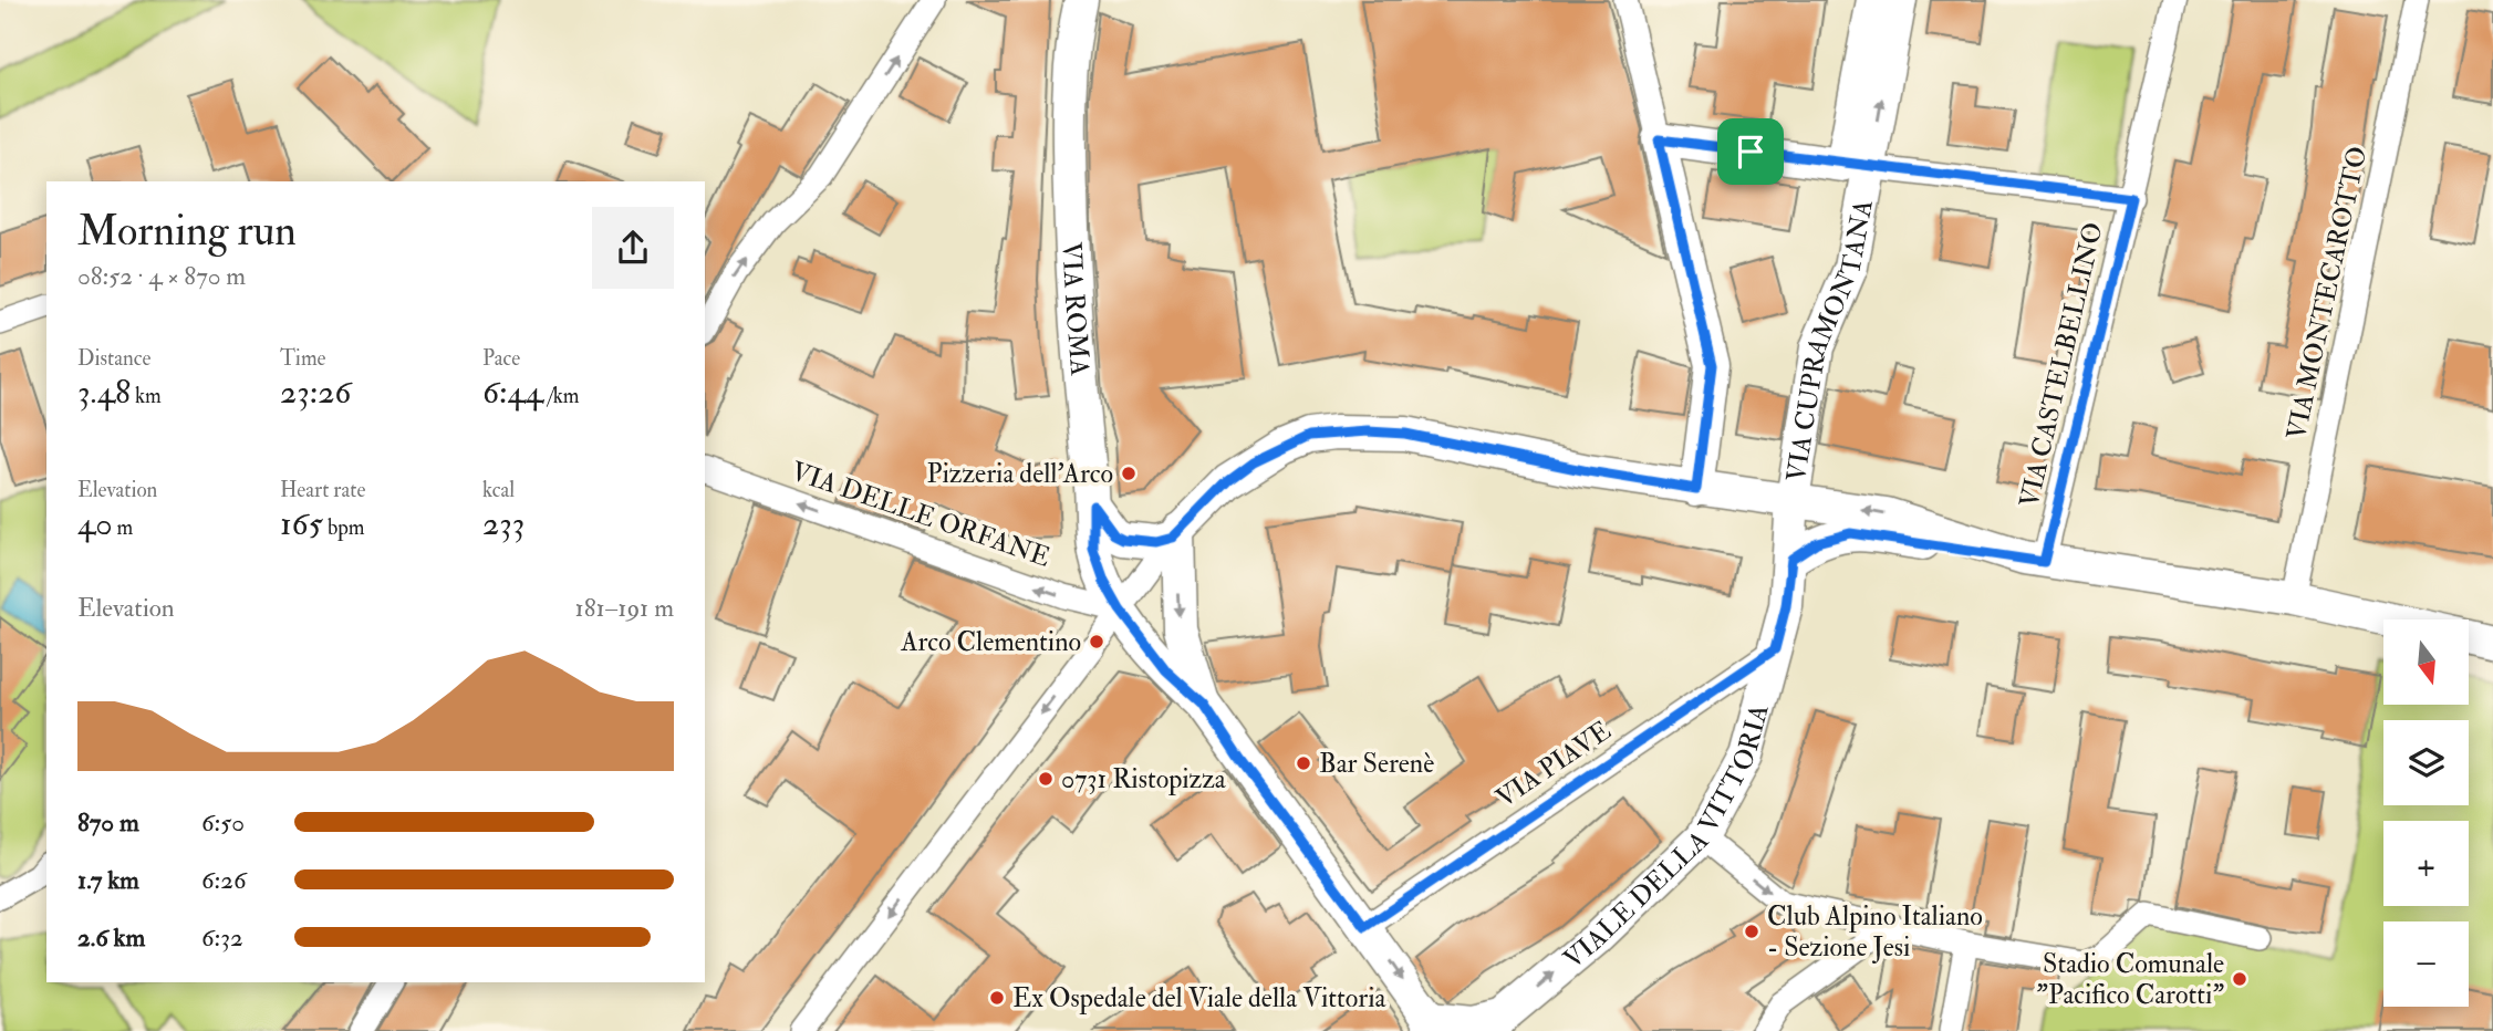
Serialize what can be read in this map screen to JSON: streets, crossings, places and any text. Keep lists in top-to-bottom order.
{
  "streets": {
    "main road": ["VIA ROMA", "VIA CUPRAMONTANA", "VIALE DELLA VITTORIA"],
    "street": [
      "VIA MONTECAROTTO",
      "VIA CASTELBELLINO",
      "VIA DELLE ORFANE",
      "VIA PIAVE"
    ]
  },
  "crossings": [
    ["VIA ROMA", "VIA DELLE ORFANE"],
    ["VIA CUPRAMONTANA", "VIALE DELLA VITTORIA"],
    ["VIA PIAVE", "VIALE DELLA VITTORIA"]
  ],
  "one_way": ["VIA DELLE ORFANE", "VIALE DELLA VITTORIA"],
  "places": [
    "Pizzeria dell'Arco",
    "Arco Clementino",
    "Bar Serenè",
    "0731 Ristopizza",
    "Club Alpino Italiano - Sezione Jesi",
    "Stadio Comunale \"Pacifico Carotti\"",
    "Ex Ospedale del Viale della Vittoria"
  ],
  "north": "bottom",
  "page": {
    "heading": ["Morning run", "08:52 · 4 × 870 m"],
    "stats": [
      ["Distance", "3.48 km"],
      ["Time", "23:26"],
      ["Pace", "6:44 /km"],
      ["Elevation", "40 m"],
      ["Heart rate", "165 bpm"],
      ["kcal", "233"]
    ],
    "chart": ["Elevation", "181–191 m"],
    "map_buttons": ["+", "−"],
    "list": [
      {
        "name": "870 m",
        "note": "6:50"
      },
      {
        "name": "1.7 km",
        "note": "6:26"
      },
      {
        "name": "2.6 km",
        "note": "6:32"
      }
    ]
  }
}
